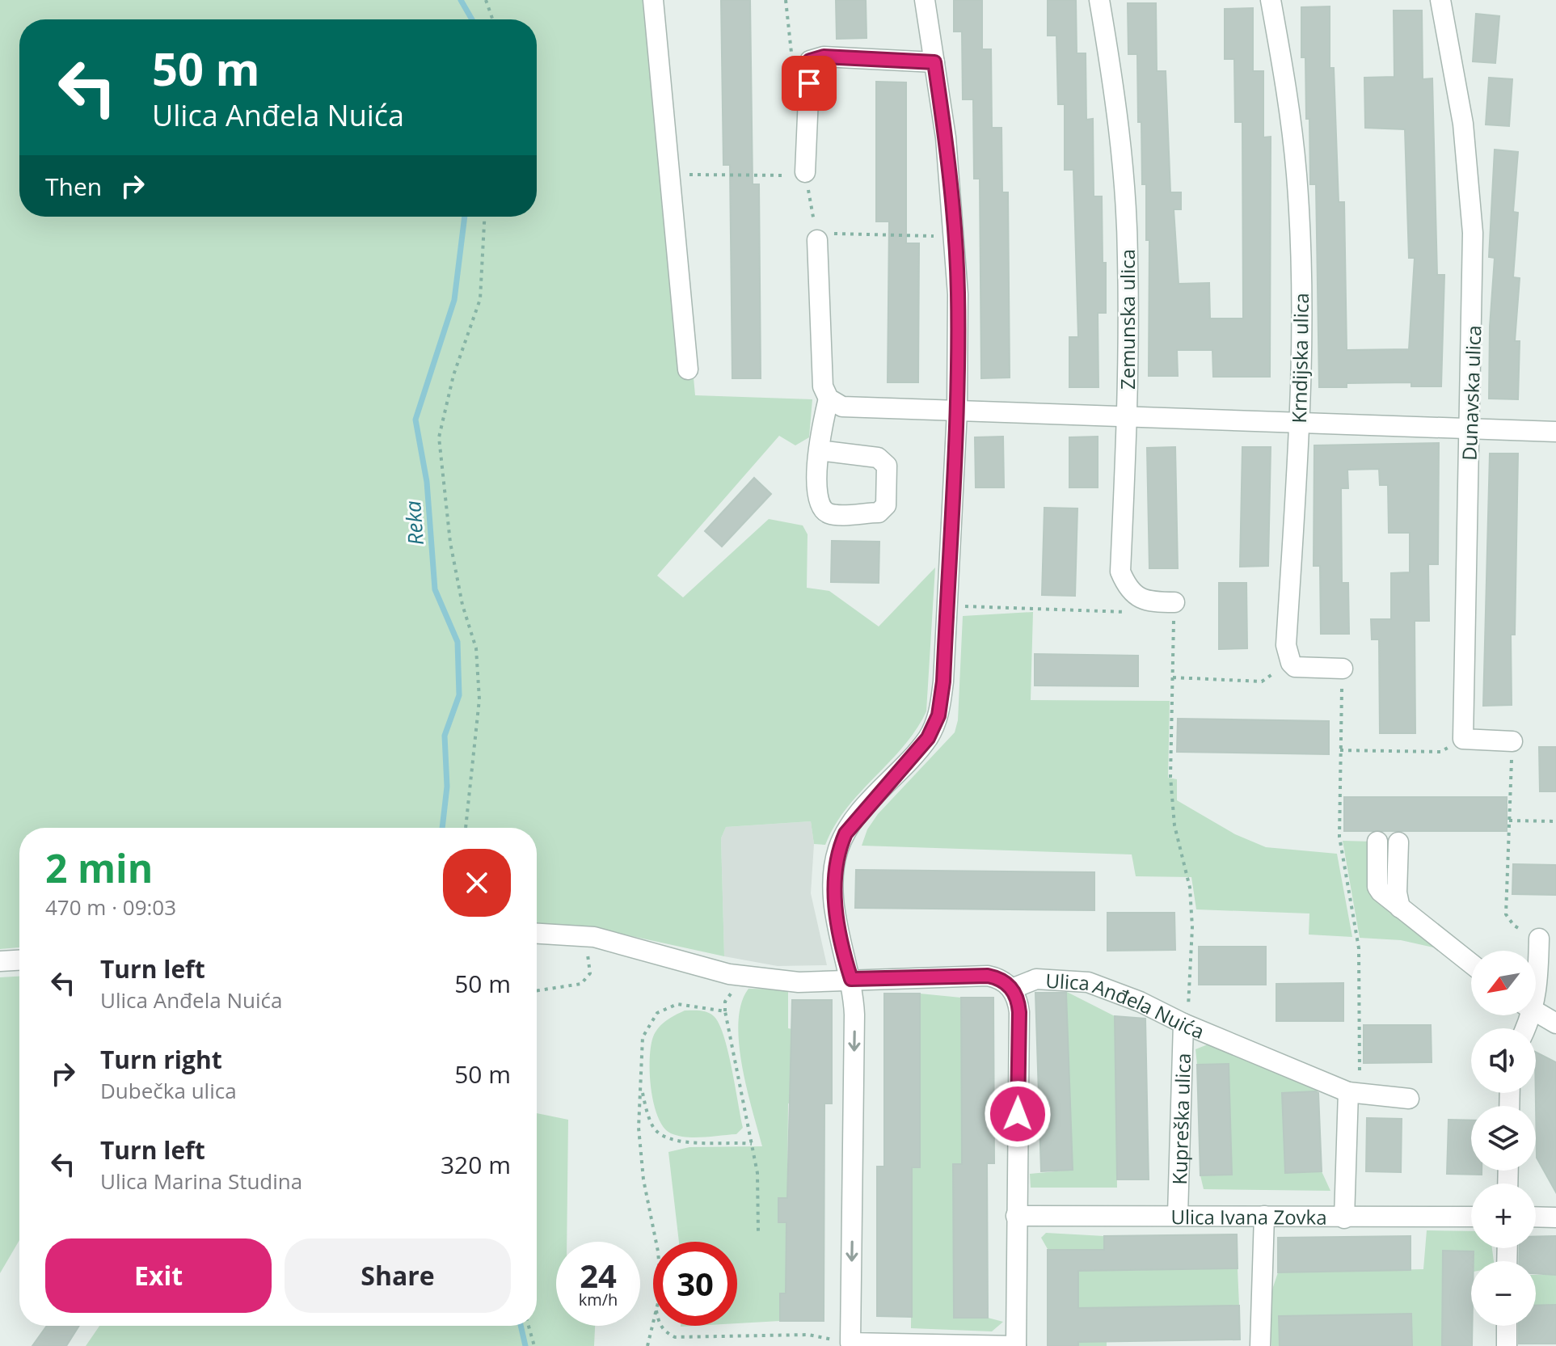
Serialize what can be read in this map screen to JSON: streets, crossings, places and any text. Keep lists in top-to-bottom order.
{
  "streets": {
    "street": [
      "Zemunska ulica",
      "Krndijska ulica",
      "Dunavska ulica",
      "Ulica Anđela Nuića",
      "Kupreška ulica",
      "Ulica Ivana Zovka"
    ]
  },
  "crossings": [
    ["Ulica Anđela Nuića", "Kupreška ulica"],
    ["Kupreška ulica", "Ulica Ivana Zovka"]
  ],
  "water": ["Reka"],
  "north": "bottom left",
  "page": {
    "turn": ["50 m", "Ulica Anđela Nuića"],
    "then": "Then",
    "heading": ["2 min", "470 m · 09:03"],
    "list": [
      {
        "name": "Turn left",
        "note": "Ulica Anđela Nuića",
        "value": "50 m"
      },
      {
        "name": "Turn right",
        "note": "Dubečka ulica",
        "value": "50 m"
      },
      {
        "name": "Turn left",
        "note": "Ulica Marina Studina",
        "value": "320 m"
      }
    ],
    "map_buttons": ["+", "−"],
    "buttons": ["Exit", "Share"],
    "speed": "24 km/h",
    "limit": "30"
  }
}
